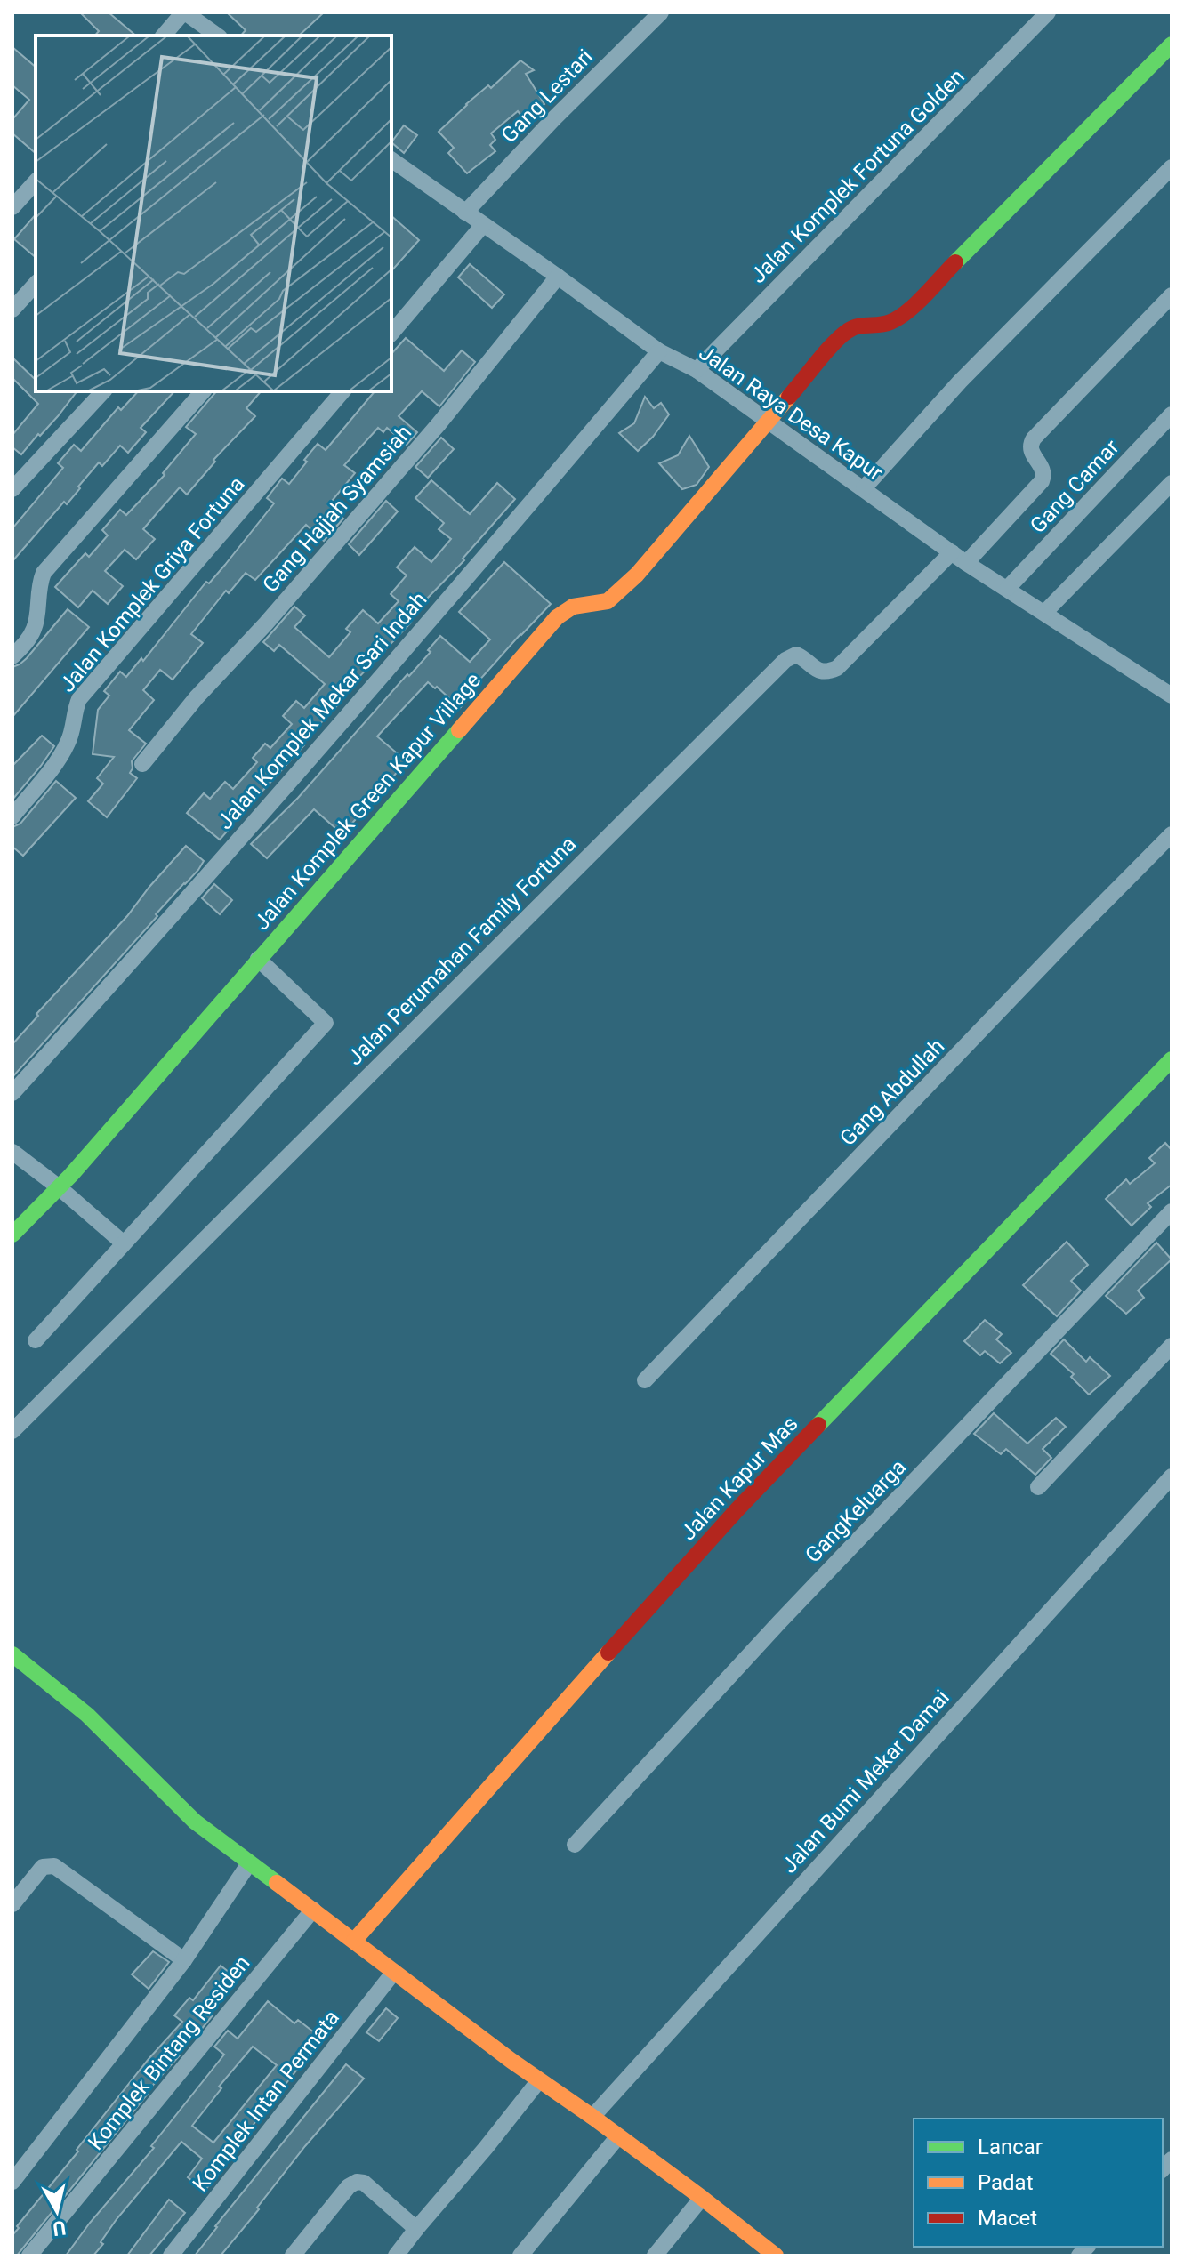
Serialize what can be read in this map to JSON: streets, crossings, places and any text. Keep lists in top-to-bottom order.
{
  "streets": {
    "street": [
      "Gang Lestari",
      "Jalan Komplek Fortuna Golden",
      "Jalan Raya Desa Kapur",
      "Gang Camar",
      "Gang Hajjah Syamsiah",
      "Jalan Komplek Griya Fortuna",
      "Jalan Komplek Mekar Sari Indah",
      "Jalan Komplek Green Kapur Village",
      "Jalan Perumahan Family Fortuna",
      "Gang Abdullah",
      "Jalan Kapur Mas",
      "GangKeluarga",
      "Jalan Bumi Mekar Damai",
      "Komplek Bintang Residen",
      "Komplek Intan Permata"
    ]
  },
  "crossings": [
    ["Gang Lestari", "Jalan Raya Desa Kapur"],
    ["Jalan Komplek Fortuna Golden", "Jalan Raya Desa Kapur"],
    ["Jalan Raya Desa Kapur", "Gang Camar"],
    ["Jalan Raya Desa Kapur", "Gang Hajjah Syamsiah"],
    ["Jalan Raya Desa Kapur", "Jalan Komplek Mekar Sari Indah"],
    ["Jalan Raya Desa Kapur", "Jalan Komplek Green Kapur Village"],
    ["Jalan Raya Desa Kapur", "Jalan Perumahan Family Fortuna"]
  ],
  "legend": ["Lancar", "Padat", "Macet"],
  "north": "bottom"
}
